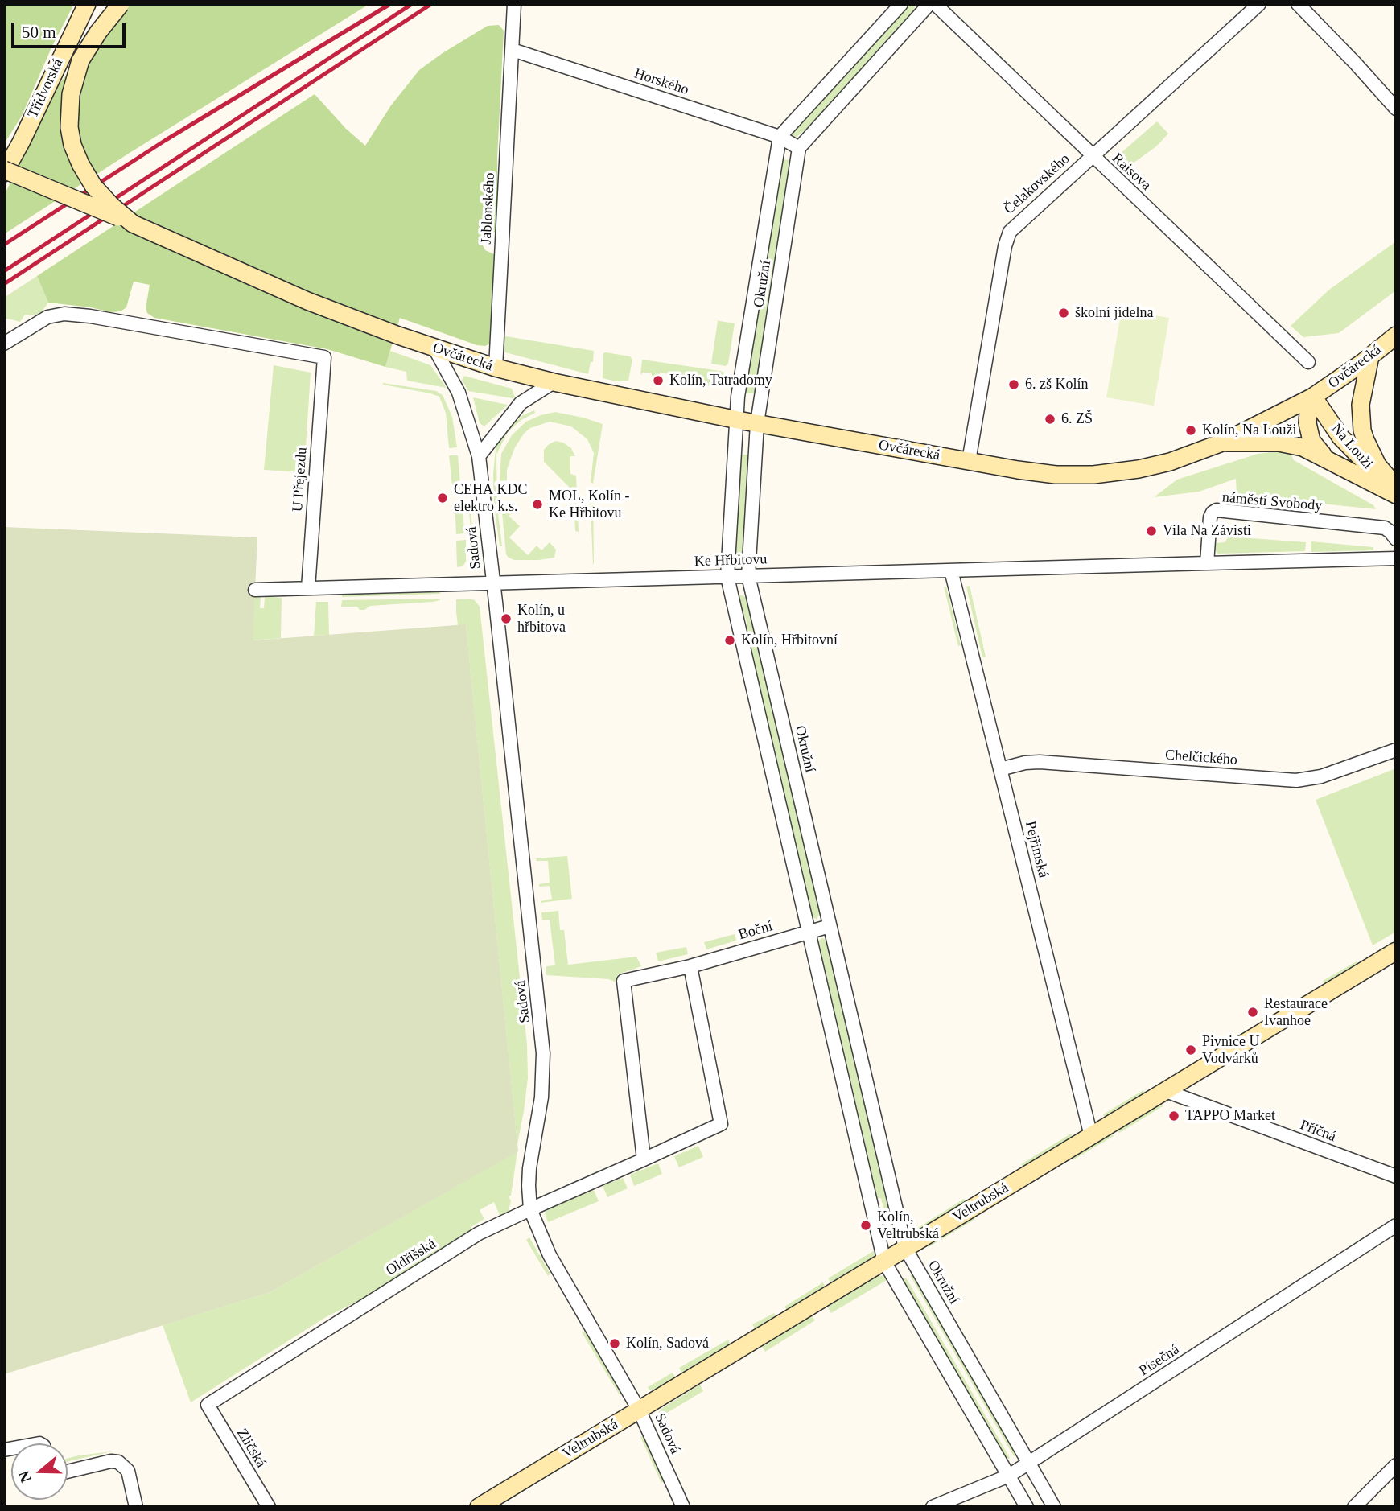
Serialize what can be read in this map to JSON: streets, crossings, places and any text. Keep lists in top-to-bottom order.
{
  "streets": {
    "main road": [
      "Třídvorská",
      "Ovčárecká",
      "Na Louži",
      "Veltrubská"
    ],
    "street": [
      "Horského",
      "Raisova",
      "Čelakovského",
      "Jablonského",
      "Okružní",
      "U Přejezdu",
      "náměstí Svobody",
      "Sadová",
      "Ke Hřbitovu",
      "Chelčického",
      "Pejřimská",
      "Boční",
      "Příčná",
      "Oldřišská",
      "Písečná",
      "Zličská"
    ]
  },
  "crossings": [
    ["Horského", "Jablonského"],
    ["Horského", "Okružní"],
    ["Raisova", "Čelakovského"],
    ["Čelakovského", "Ovčárecká"],
    ["Jablonského", "Ovčárecká"],
    ["Okružní", "Ovčárecká"],
    ["Okružní", "Ke Hřbitovu"],
    ["Okružní", "Boční"],
    ["Okružní", "Veltrubská"],
    ["Okružní", "Písečná"],
    ["Ovčárecká", "Na Louži"],
    ["Ovčárecká", "Sadová"],
    ["U Přejezdu", "Ke Hřbitovu"],
    ["náměstí Svobody", "Ke Hřbitovu"],
    ["Sadová", "Ke Hřbitovu"],
    ["Sadová", "Veltrubská"],
    ["Sadová", "Oldřišská"],
    ["Ke Hřbitovu", "Pejřimská"],
    ["Chelčického", "Pejřimská"],
    ["Pejřimská", "Veltrubská"],
    ["Boční", "Oldřišská"],
    ["Příčná", "Veltrubská"],
    ["Oldřišská", "Zličská"]
  ],
  "places": [
    "školní jídelna",
    "Kolín, Tatradomy",
    "6. zš Kolín",
    "6. ZŠ",
    "Kolín, Na Louži",
    "CEHA KDC elektro k.s.",
    "MOL, Kolín - Ke Hřbitovu",
    "Vila Na Závisti",
    "Kolín, u hřbitova",
    "Kolín, Hřbitovní",
    "Restaurace Ivanhoe",
    "Pivnice U Vodvárků",
    "TAPPO Market",
    "Kolín, Veltrubská",
    "Kolín, Sadová"
  ],
  "scale_bar": "50 m",
  "north": "left"
}
